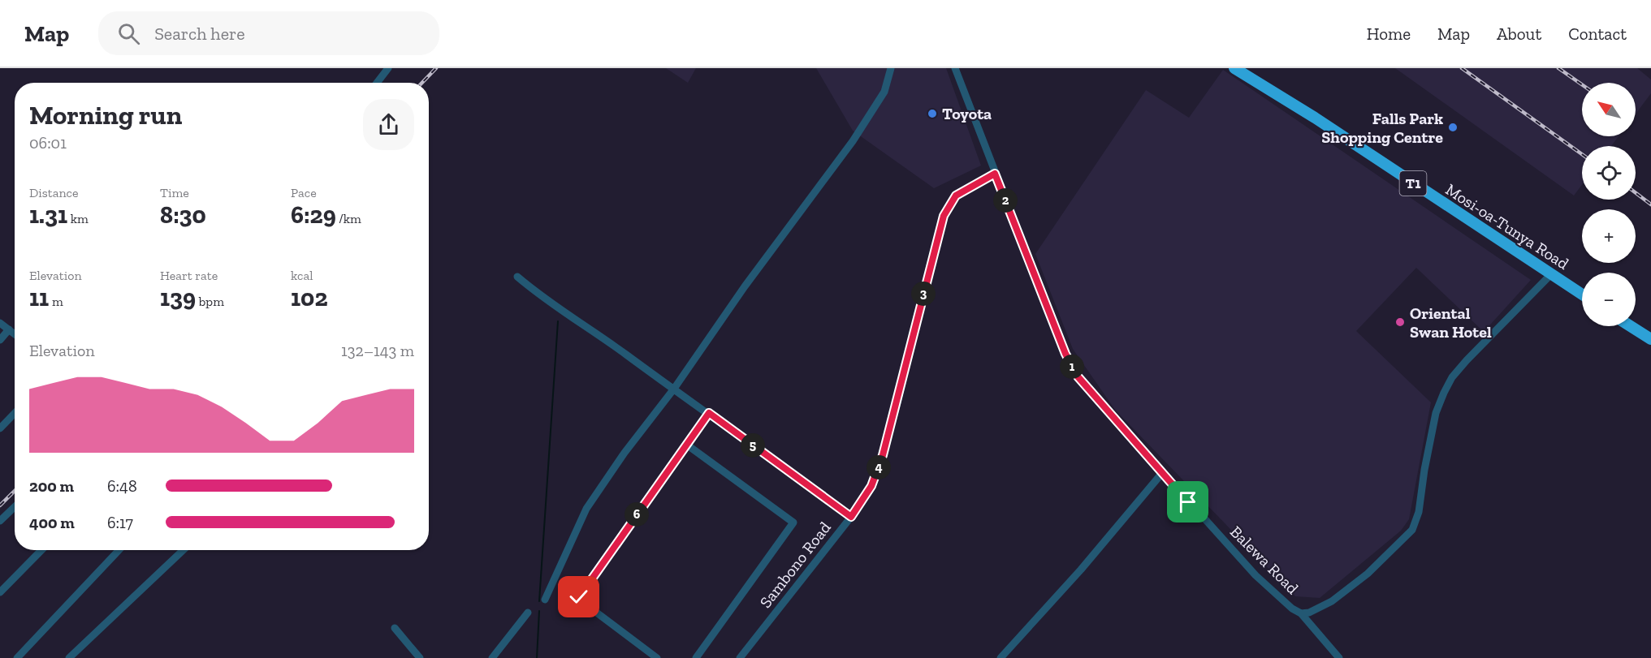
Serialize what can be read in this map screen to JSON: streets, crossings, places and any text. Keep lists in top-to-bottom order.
{
  "streets": {
    "highway": ["T1", "Mosi-oa-Tunya Road"],
    "street": ["Balewa Road", "Sambono Road"]
  },
  "crossings": [
    ["Mosi-oa-Tunya Road", "Balewa Road"],
    ["Balewa Road", "Sambono Road"]
  ],
  "places": ["Toyota", "Falls Park Shopping Centre", "Oriental Swan Hotel"],
  "north": "top left",
  "page": {
    "header": "Map",
    "search": "Search here",
    "nav": [
      "Home",
      "Map",
      "About",
      "Contact"
    ],
    "map_buttons": ["+", "−"],
    "heading": ["Morning run", "06:01"],
    "stats": [
      ["Distance", "1.31 km"],
      ["Time", "8:30"],
      ["Pace", "6:29 /km"],
      ["Elevation", "11 m"],
      ["Heart rate", "139 bpm"],
      ["kcal", "102"]
    ],
    "pins": [
      "2",
      "3",
      "1",
      "5",
      "4",
      "6"
    ],
    "chart": ["Elevation", "132–143 m"],
    "list": [
      {
        "name": "200 m",
        "note": "6:48"
      },
      {
        "name": "400 m",
        "note": "6:17"
      }
    ]
  }
}
